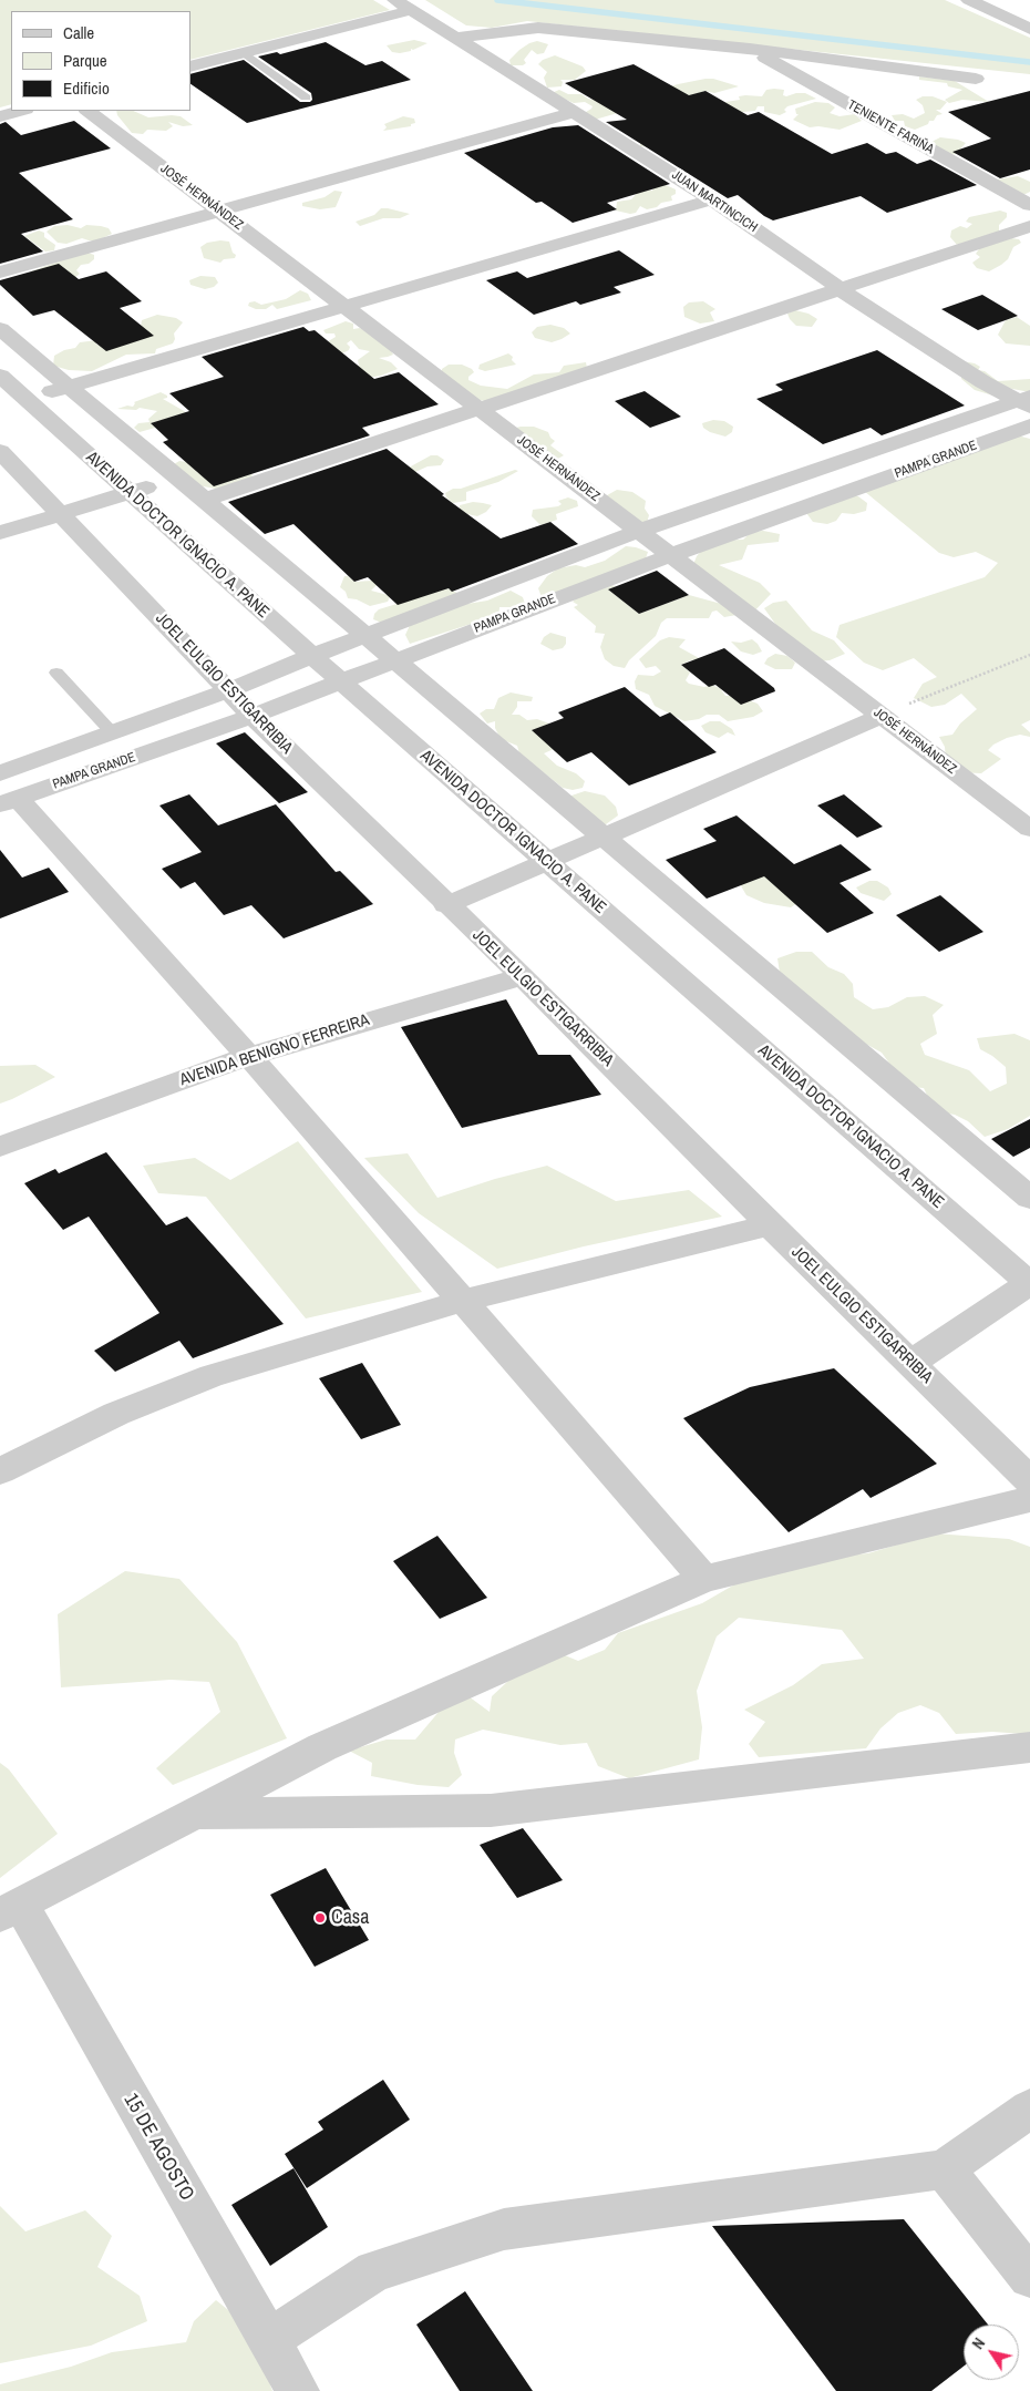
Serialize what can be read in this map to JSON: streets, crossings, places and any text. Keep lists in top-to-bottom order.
{
  "streets": {
    "street": [
      "TENIENTE FARIÑA",
      "JOSÉ HERNÁNDEZ",
      "JUAN MARTINCICH",
      "PAMPA GRANDE",
      "AVENIDA DOCTOR IGNACIO A. PANE",
      "JOEL EULGIO ESTIGARRIBIA",
      "AVENIDA BENIGNO FERREIRA",
      "15 DE AGOSTO"
    ]
  },
  "crossings": [
    ["JOSÉ HERNÁNDEZ", "PAMPA GRANDE"],
    ["JUAN MARTINCICH", "PAMPA GRANDE"],
    ["PAMPA GRANDE", "AVENIDA DOCTOR IGNACIO A. PANE"],
    ["PAMPA GRANDE", "JOEL EULGIO ESTIGARRIBIA"],
    ["JOEL EULGIO ESTIGARRIBIA", "AVENIDA BENIGNO FERREIRA"]
  ],
  "places": ["Casa"],
  "legend": ["Calle", "Parque", "Edificio"],
  "north": "top left"
}
